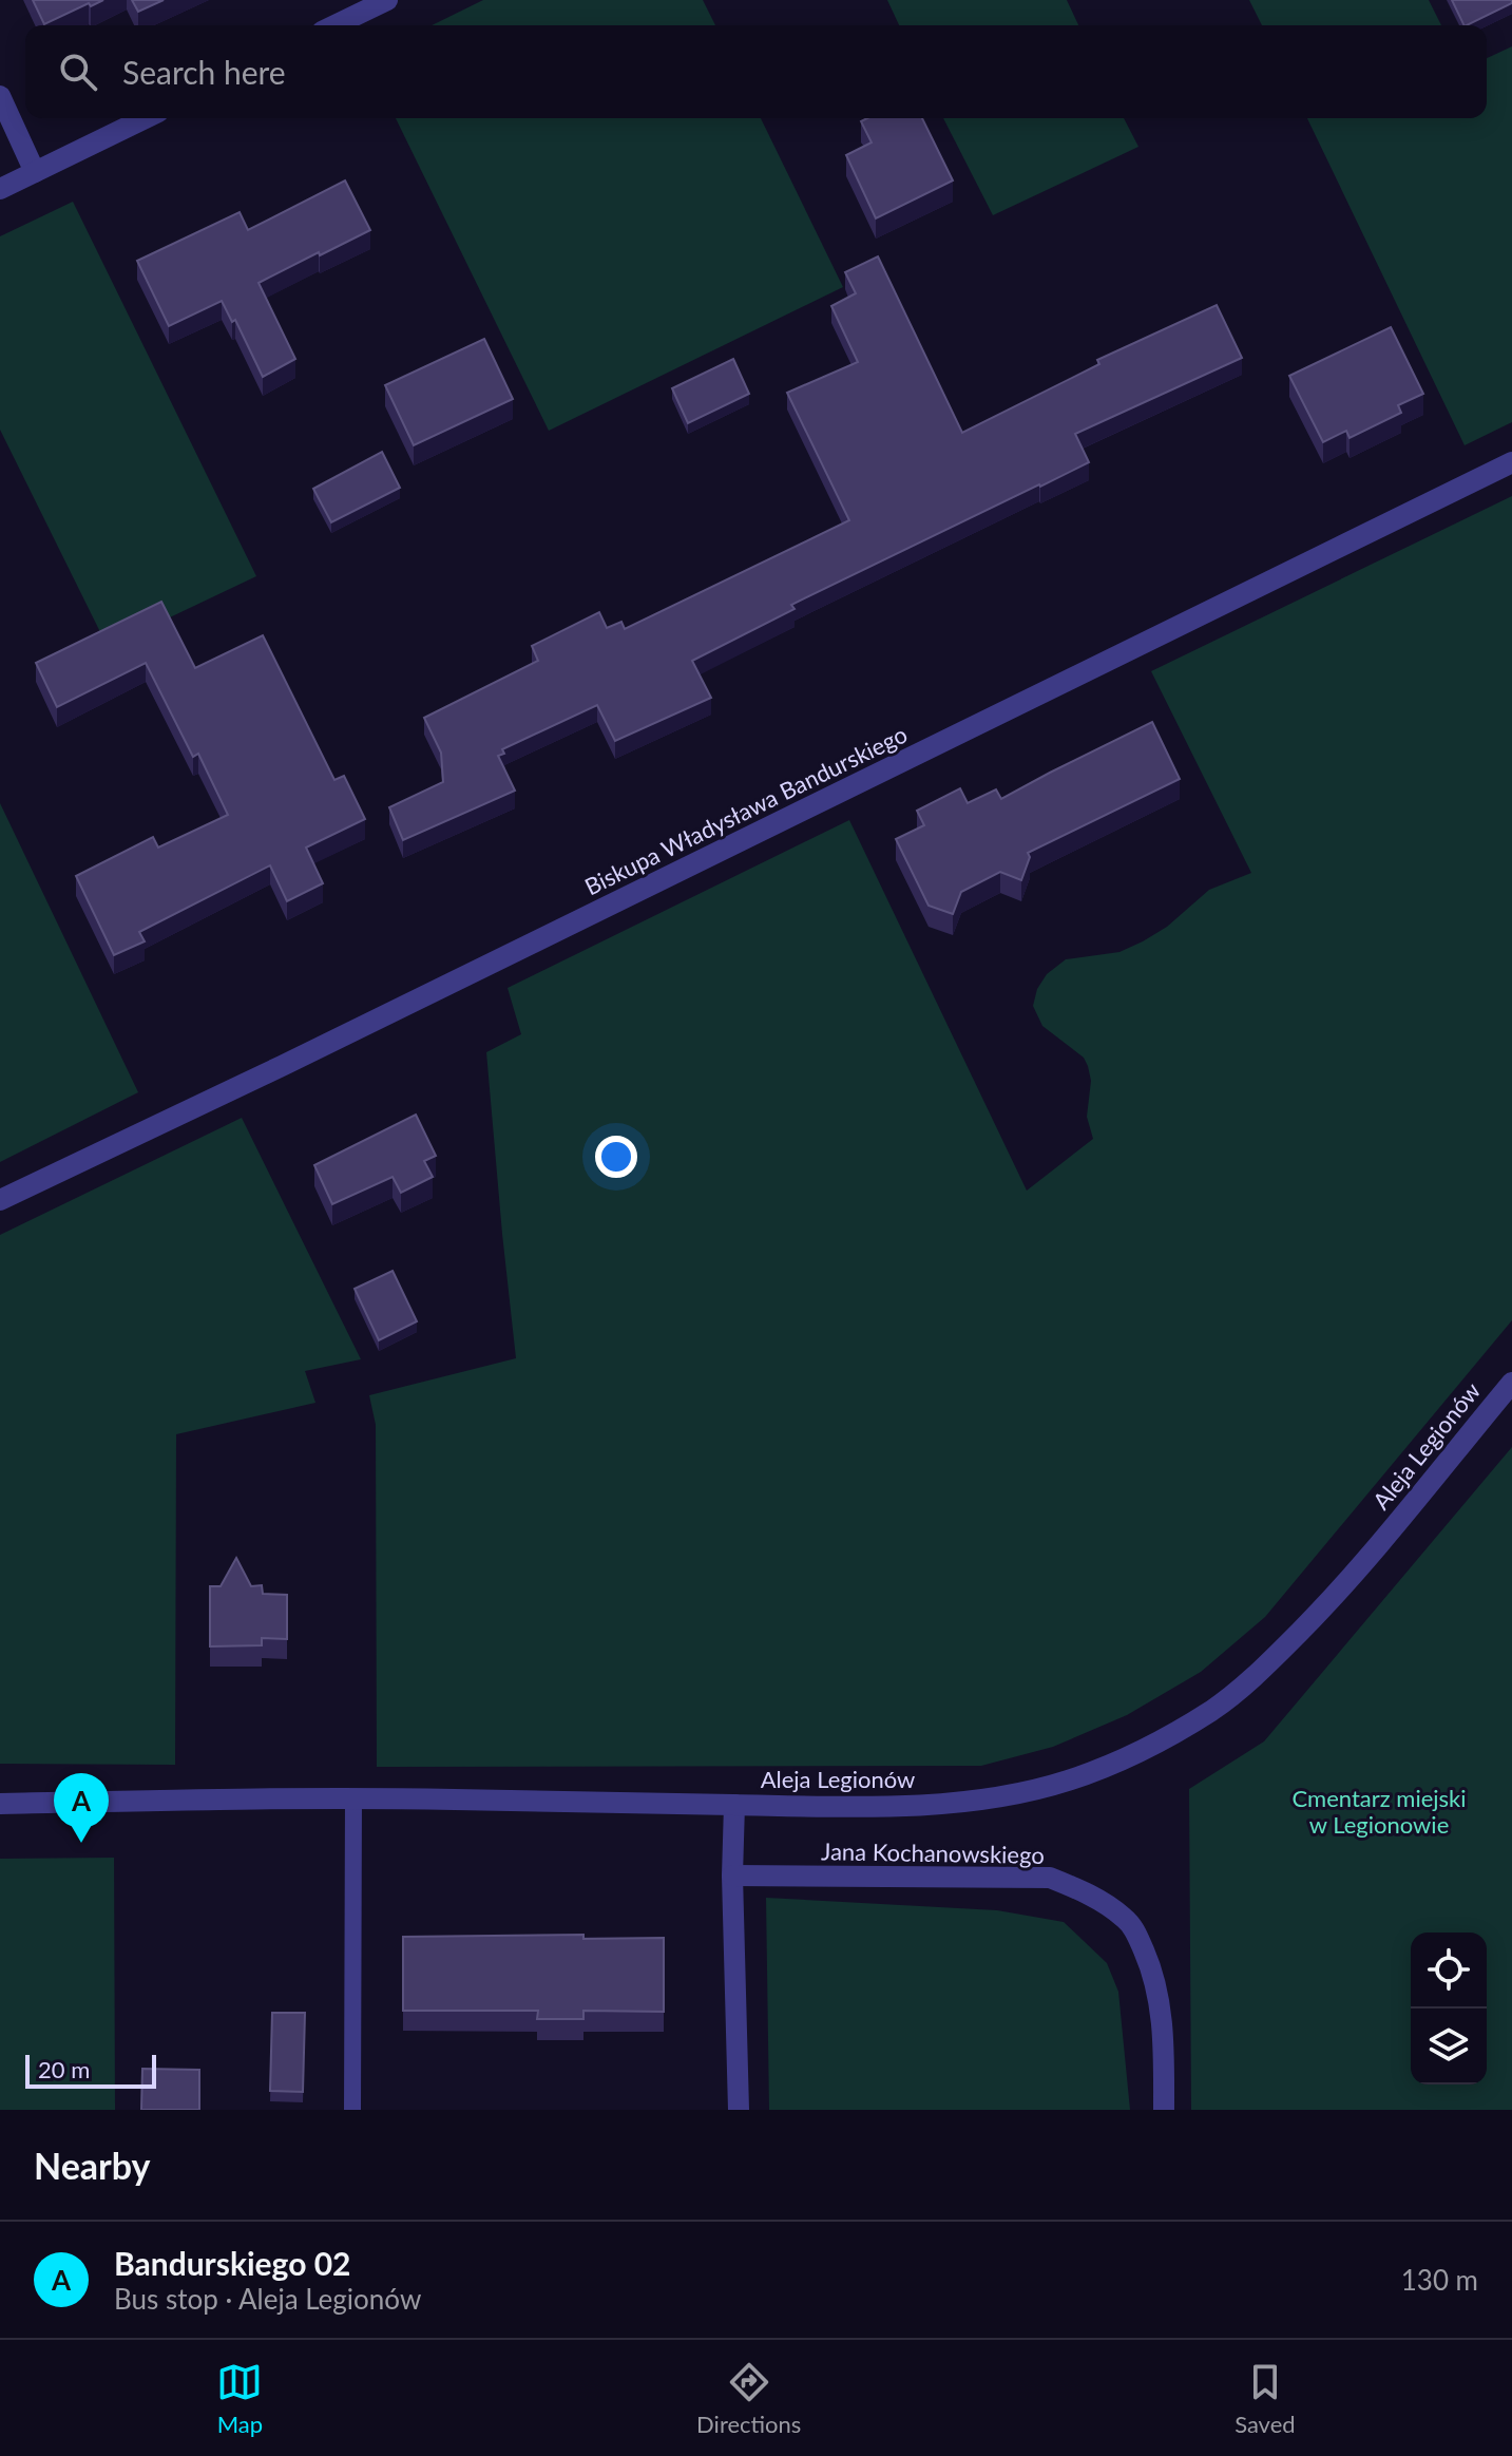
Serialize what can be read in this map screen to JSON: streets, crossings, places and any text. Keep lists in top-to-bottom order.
{
  "streets": {
    "street": ["Biskupa Władysława Bandurskiego", "Aleja Legionów", "Jana Kochanowskiego"]
  },
  "parks": ["Cmentarz miejski w Legionowie"],
  "scale_bar": "20 m",
  "page": {
    "search": "Search here",
    "pins": "A",
    "scale": "20 m",
    "heading": "Nearby",
    "list": [
      {
        "mark": "A",
        "name": "Bandurskiego 02",
        "note": "Bus stop · Aleja Legionów",
        "value": "130 m"
      }
    ],
    "nav": ["Map", "Directions", "Saved"]
  }
}
